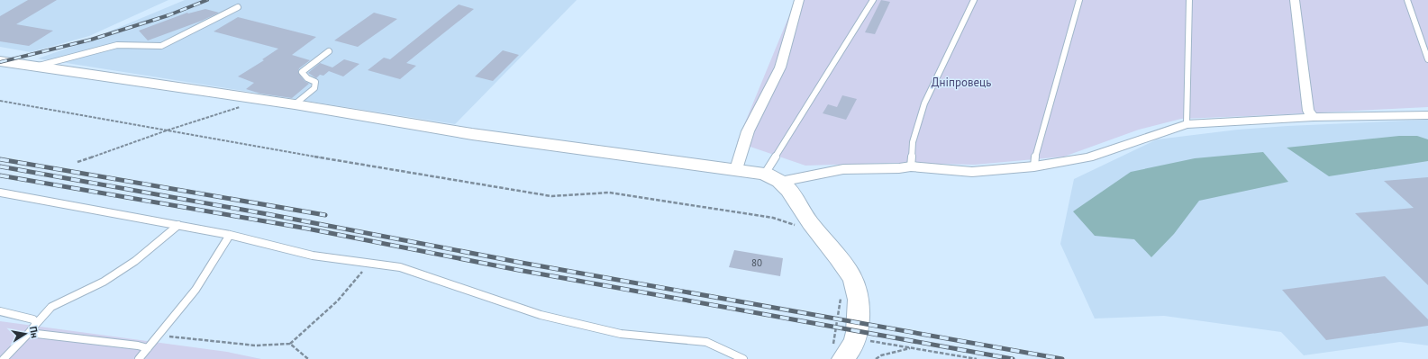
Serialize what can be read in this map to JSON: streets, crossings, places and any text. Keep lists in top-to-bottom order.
{
  "parks": ["Дніпровець"],
  "house_numbers": ["80"],
  "north": "right"
}
